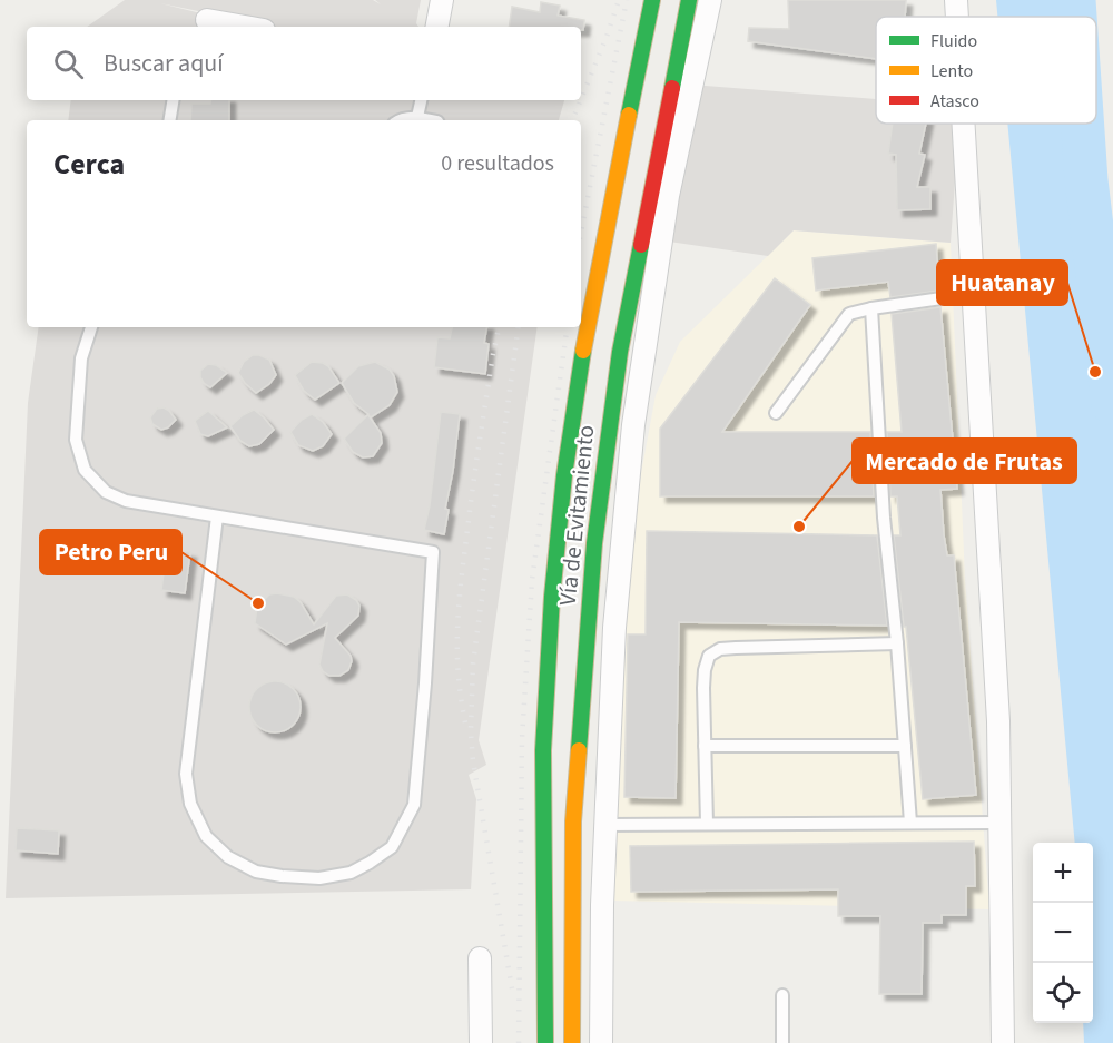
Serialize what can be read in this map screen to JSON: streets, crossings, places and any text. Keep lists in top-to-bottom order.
{
  "streets": {
    "highway": ["Vía de Evitamiento"]
  },
  "places": ["Huatanay", "Mercado de Frutas", "Petro Peru"],
  "legend": ["Fluido", "Lento", "Atasco"],
  "page": {
    "search": "Buscar aquí",
    "heading": ["Cerca", "0 resultados"],
    "map_buttons": ["+", "−"]
  }
}
